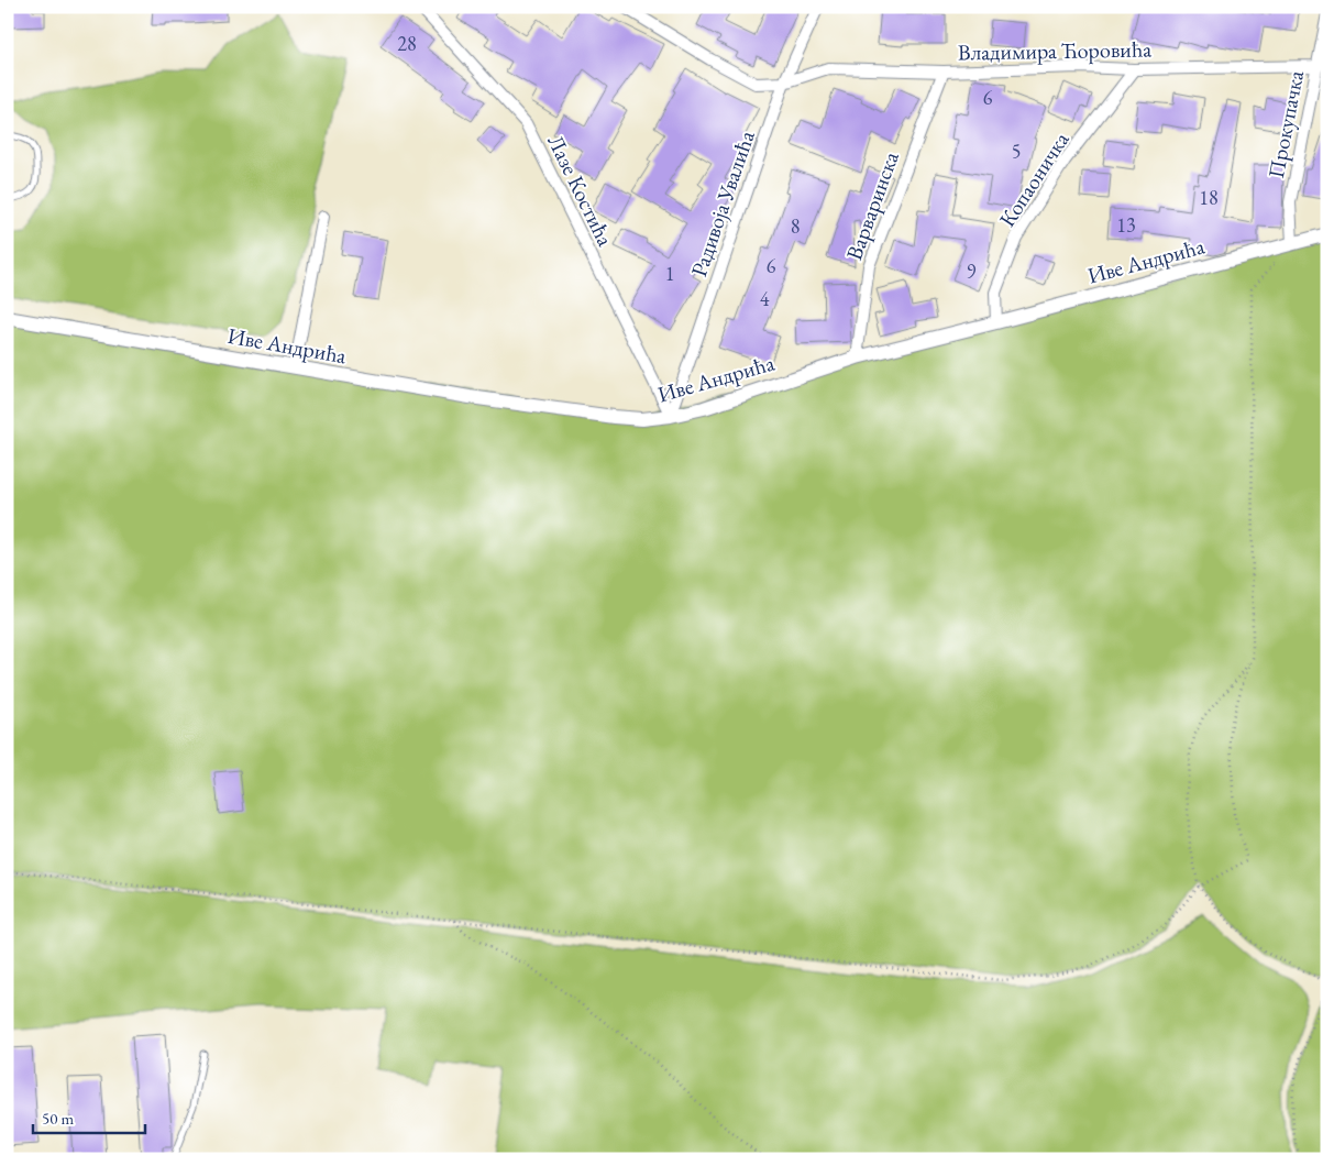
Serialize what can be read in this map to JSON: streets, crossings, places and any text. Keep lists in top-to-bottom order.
{
  "streets": {
    "street": [
      "Владимира Ћоровића",
      "Прокупачка",
      "Копаоничка",
      "Лазе Костића",
      "Радивоја Увалића",
      "Варваринска",
      "Иве Андрића"
    ]
  },
  "crossings": [
    ["Владимира Ћоровића", "Прокупачка"],
    ["Владимира Ћоровића", "Копаоничка"],
    ["Владимира Ћоровића", "Радивоја Увалића"],
    ["Владимира Ћоровића", "Варваринска"],
    ["Прокупачка", "Иве Андрића"],
    ["Копаоничка", "Иве Андрића"],
    ["Лазе Костића", "Радивоја Увалића"],
    ["Лазе Костића", "Иве Андрића"],
    ["Радивоја Увалића", "Иве Андрића"],
    ["Варваринска", "Иве Андрића"]
  ],
  "house_numbers": [
    "28",
    "6",
    "5",
    "18",
    "13",
    "8",
    "6",
    "9",
    "1",
    "4"
  ],
  "scale_bar": "50 m"
}
